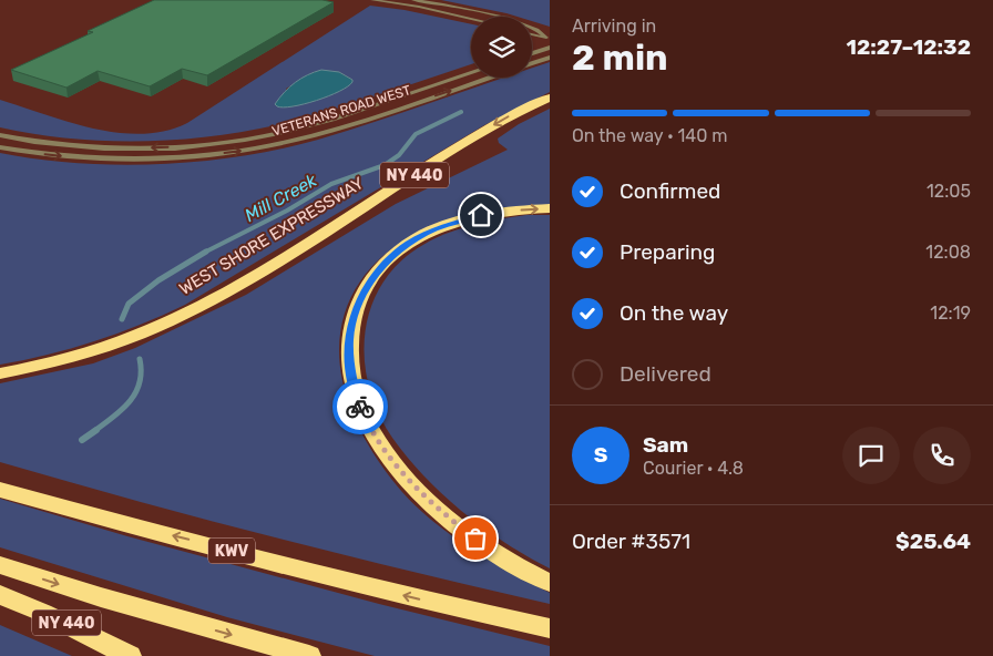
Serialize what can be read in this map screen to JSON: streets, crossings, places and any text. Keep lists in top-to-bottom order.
{
  "streets": {
    "highway": ["NY 440", "WEST SHORE EXPRESSWAY", "KWV"],
    "street": ["VETERANS ROAD WEST"]
  },
  "one_way": ["WEST SHORE EXPRESSWAY"],
  "water": ["Mill Creek"],
  "page": {
    "heading": ["2 min", "Arriving in", "12:27–12:32"],
    "panel": [
      "Sam",
      "Courier · 4.8",
      "Order #3571",
      "$25.64"
    ],
    "bar": "On the way · 140 m",
    "list": [
      ["Confirmed", "12:05"],
      ["Preparing", "12:08"],
      ["On the way", "12:19"],
      "Delivered"
    ],
    "round": "S"
  }
}
